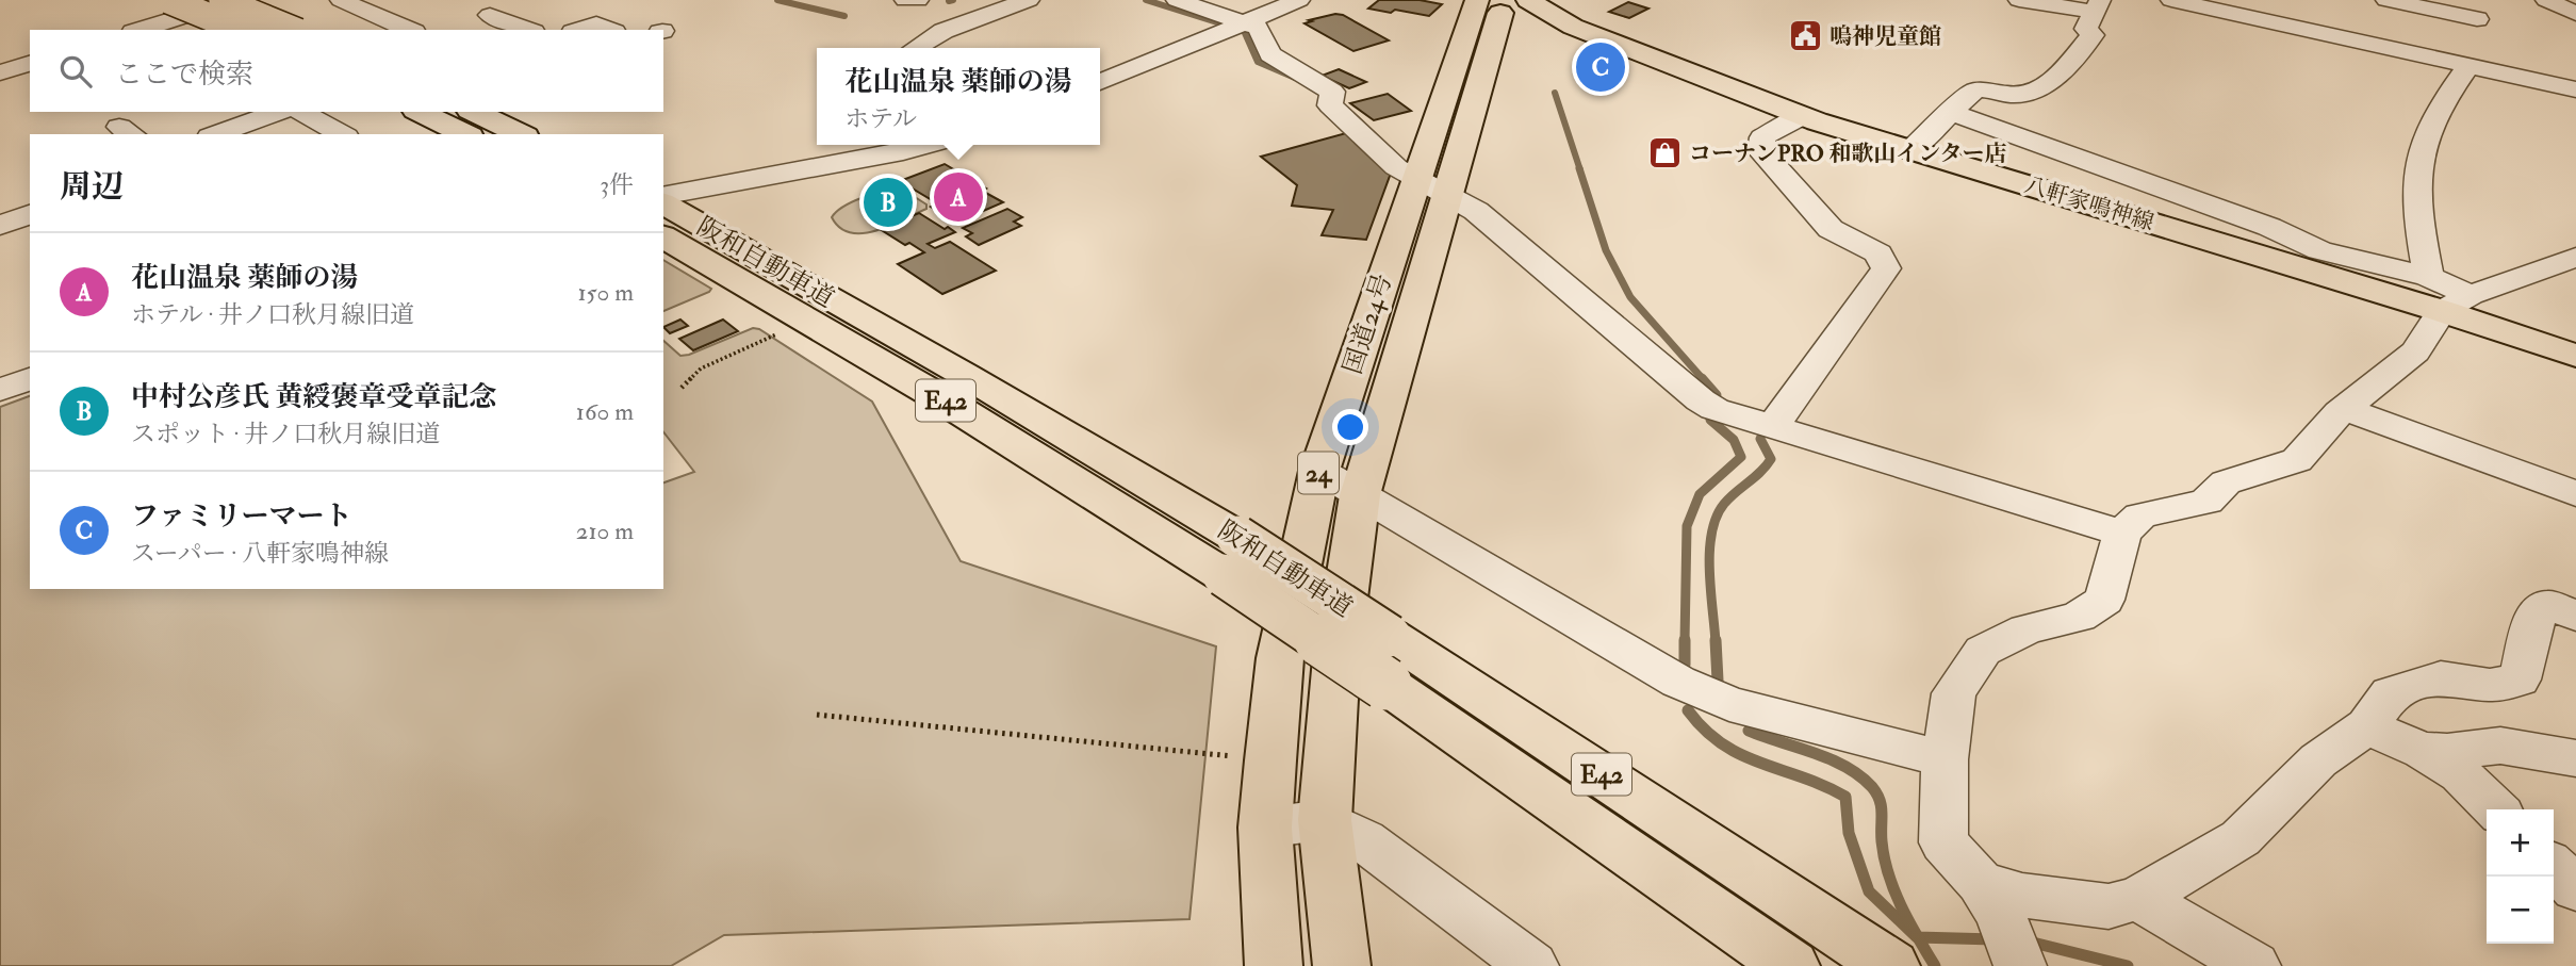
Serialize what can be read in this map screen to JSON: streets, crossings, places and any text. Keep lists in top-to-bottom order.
{
  "streets": {
    "main road": [
      "八軒家鳴神線",
      "阪和自動車道",
      "国道24号",
      "E42",
      "24"
    ]
  },
  "places": {
    "public building": ["嗚神児童館"],
    "shop": ["コーナンPRO 和歌山インター店"]
  },
  "page": {
    "search": "ここで検索",
    "pins": ["C", "A", "B"],
    "popup": ["花山温泉 薬師の湯", "ホテル"],
    "heading": ["周辺", "3件"],
    "list": [
      {
        "mark": "A",
        "name": "花山温泉 薬師の湯",
        "note": "ホテル · 井ノ口秋月線旧道",
        "value": "150 m"
      },
      {
        "mark": "B",
        "name": "中村公彦氏 黄綬褒章受章記念",
        "note": "スポット · 井ノ口秋月線旧道",
        "value": "160 m"
      },
      {
        "mark": "C",
        "name": "ファミリーマート",
        "note": "スーパー · 八軒家鳴神線",
        "value": "210 m"
      }
    ],
    "map_buttons": ["+", "−"]
  }
}
